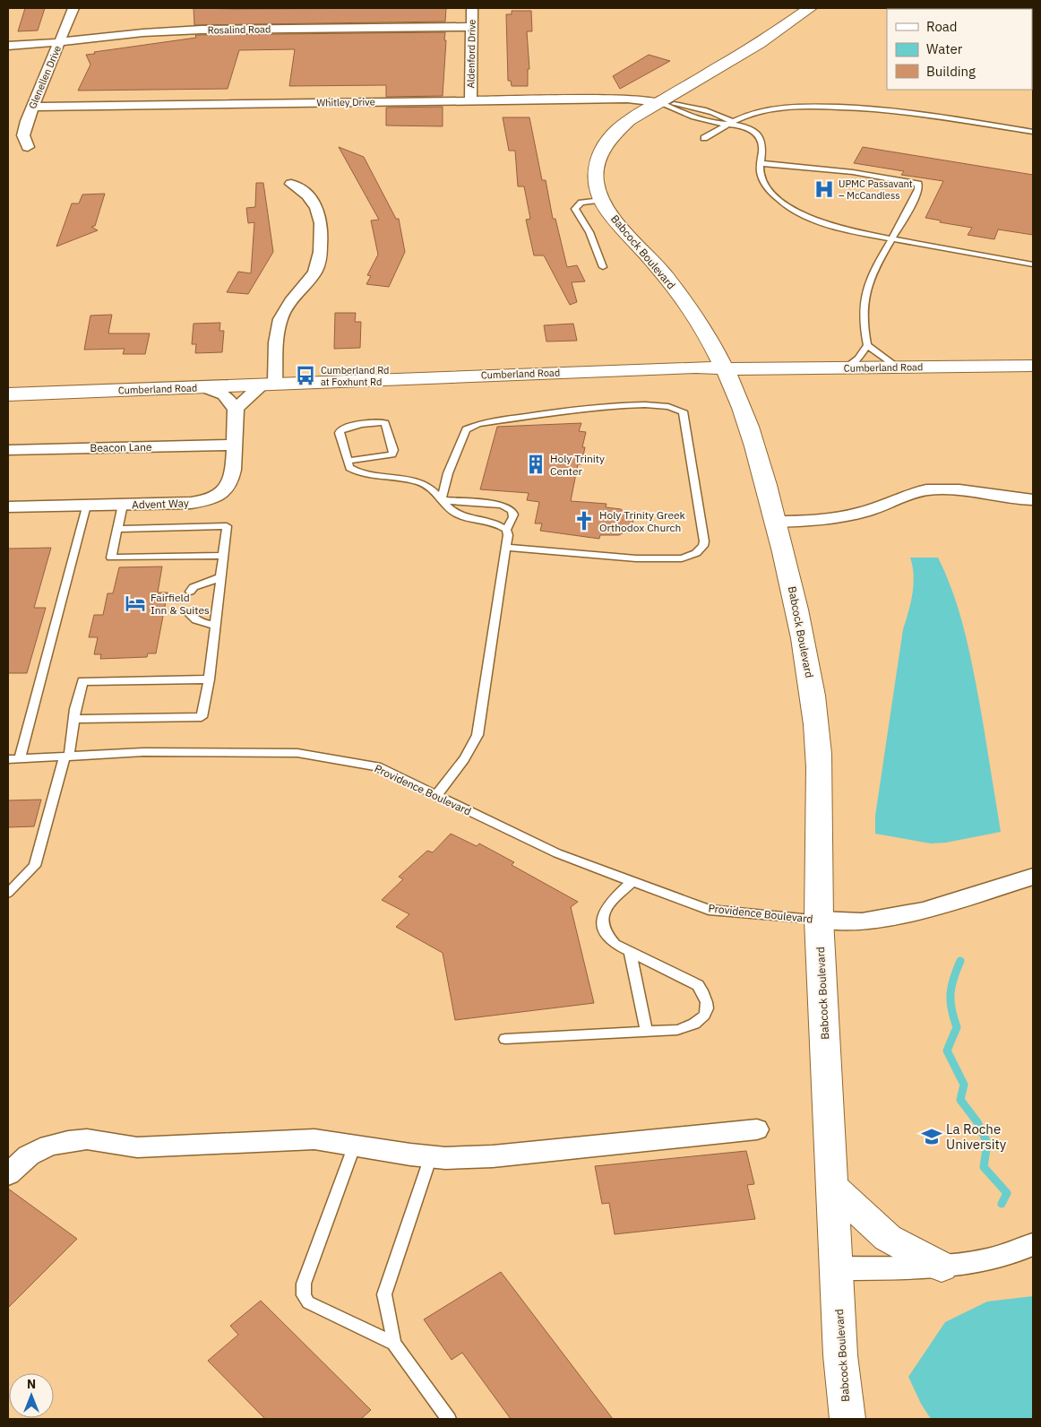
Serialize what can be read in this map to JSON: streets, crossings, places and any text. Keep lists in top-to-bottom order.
{
  "streets": {
    "main road": ["Babcock Boulevard", "Cumberland Road"],
    "street": [
      "Rosalind Road",
      "Aldenford Drive",
      "Glenellen Drive",
      "Whitley Drive",
      "Beacon Lane",
      "Advent Way"
    ],
    "lane": ["Providence Boulevard"]
  },
  "crossings": [
    ["Rosalind Road", "Aldenford Drive"],
    ["Rosalind Road", "Glenellen Drive"],
    ["Aldenford Drive", "Whitley Drive"],
    ["Glenellen Drive", "Whitley Drive"],
    ["Whitley Drive", "Babcock Boulevard"],
    ["Babcock Boulevard", "Cumberland Road"],
    ["Babcock Boulevard", "Providence Boulevard"],
    ["Beacon Lane", "Advent Way"]
  ],
  "places": {
    "hospital": ["UPMC Passavant – McCandless"],
    "bus stop": ["Cumberland Rd at Foxhunt Rd"],
    "building": ["Holy Trinity Center"],
    "church": ["Holy Trinity Greek Orthodox Church"],
    "hotel": ["Fairfield Inn & Suites"],
    "school or university": ["La Roche University"]
  },
  "legend": ["Road", "Water", "Building"],
  "north": "top"
}
